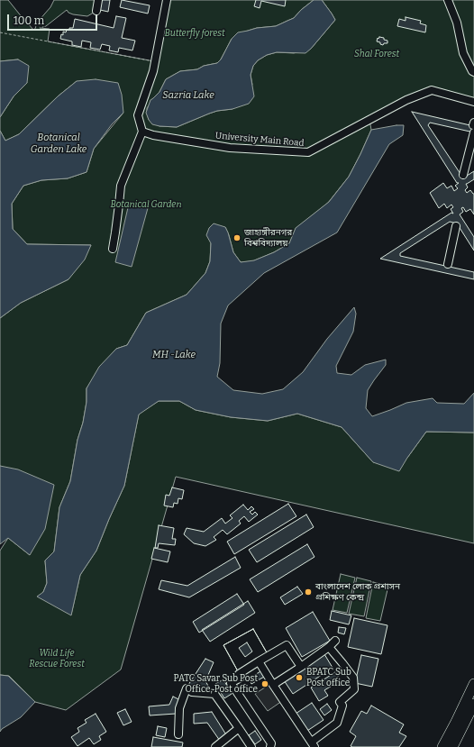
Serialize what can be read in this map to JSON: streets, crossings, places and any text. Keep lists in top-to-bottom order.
{
  "streets": {
    "street": ["University Main Road"]
  },
  "water": ["Sazria Lake", "Botanical Garden Lake", "MH -Lake"],
  "parks": [
    "Butterfly forest",
    "Shal Forest",
    "Botanical Garden",
    "Wild Life Rescue Forest"
  ],
  "places": [
    "জাহাঙ্গীরনগর বিশ্ববিদ্যালয়",
    "বাংলাদেশ লোক প্রশাসন প্রশিক্ষণ কেন্দ্র",
    "BPATC Sub Post office",
    "PATC Savar Sub Post Office, Post office"
  ],
  "scale_bar": "100 m"
}
